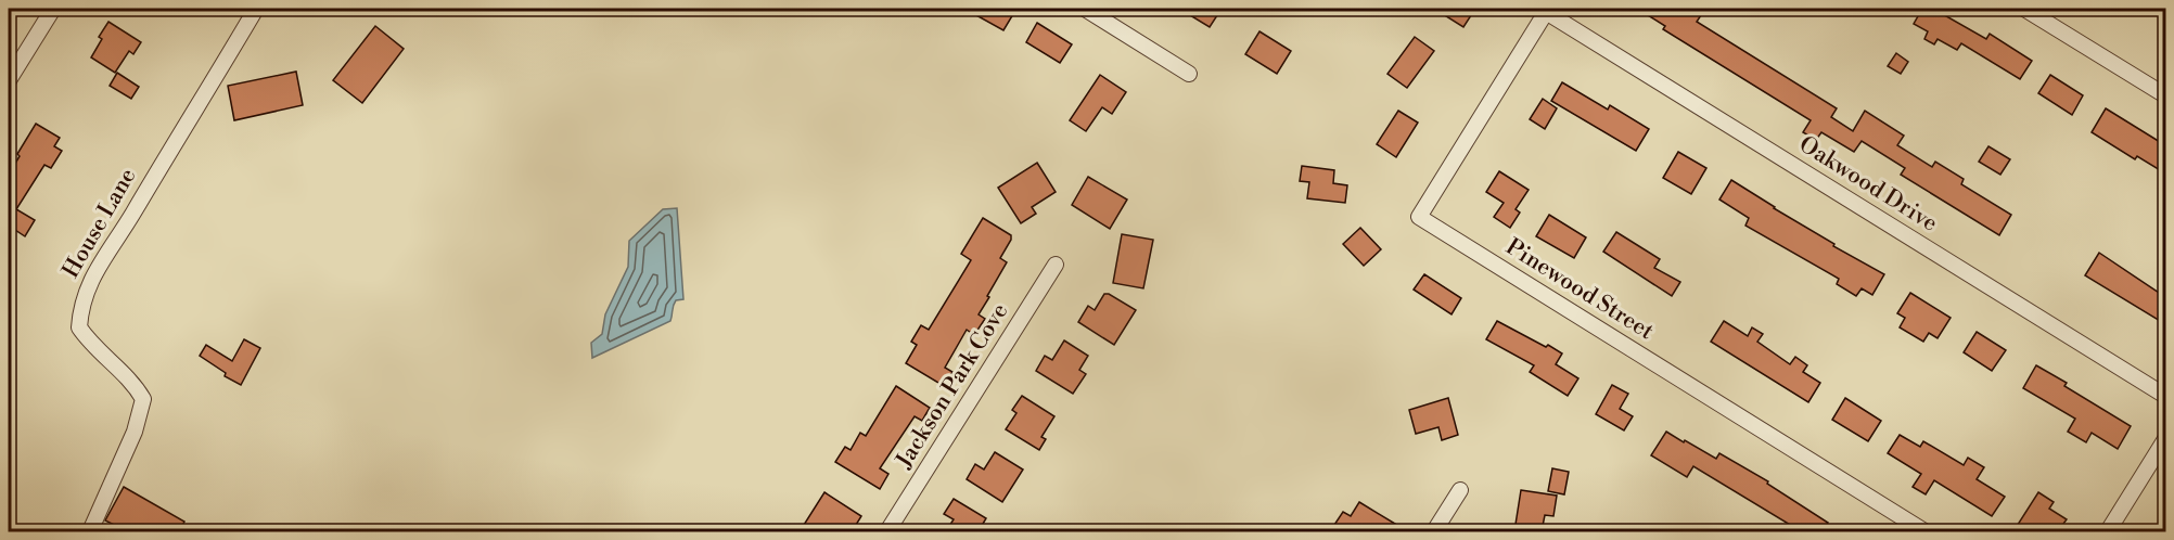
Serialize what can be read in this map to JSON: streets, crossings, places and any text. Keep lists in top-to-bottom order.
{
  "streets": {
    "street": [
      "Oakwood Drive",
      "House Lane",
      "Pinewood Street",
      "Jackson Park Cove"
    ]
  },
  "crossings": [
    ["Oakwood Drive", "Pinewood Street"]
  ]
}
